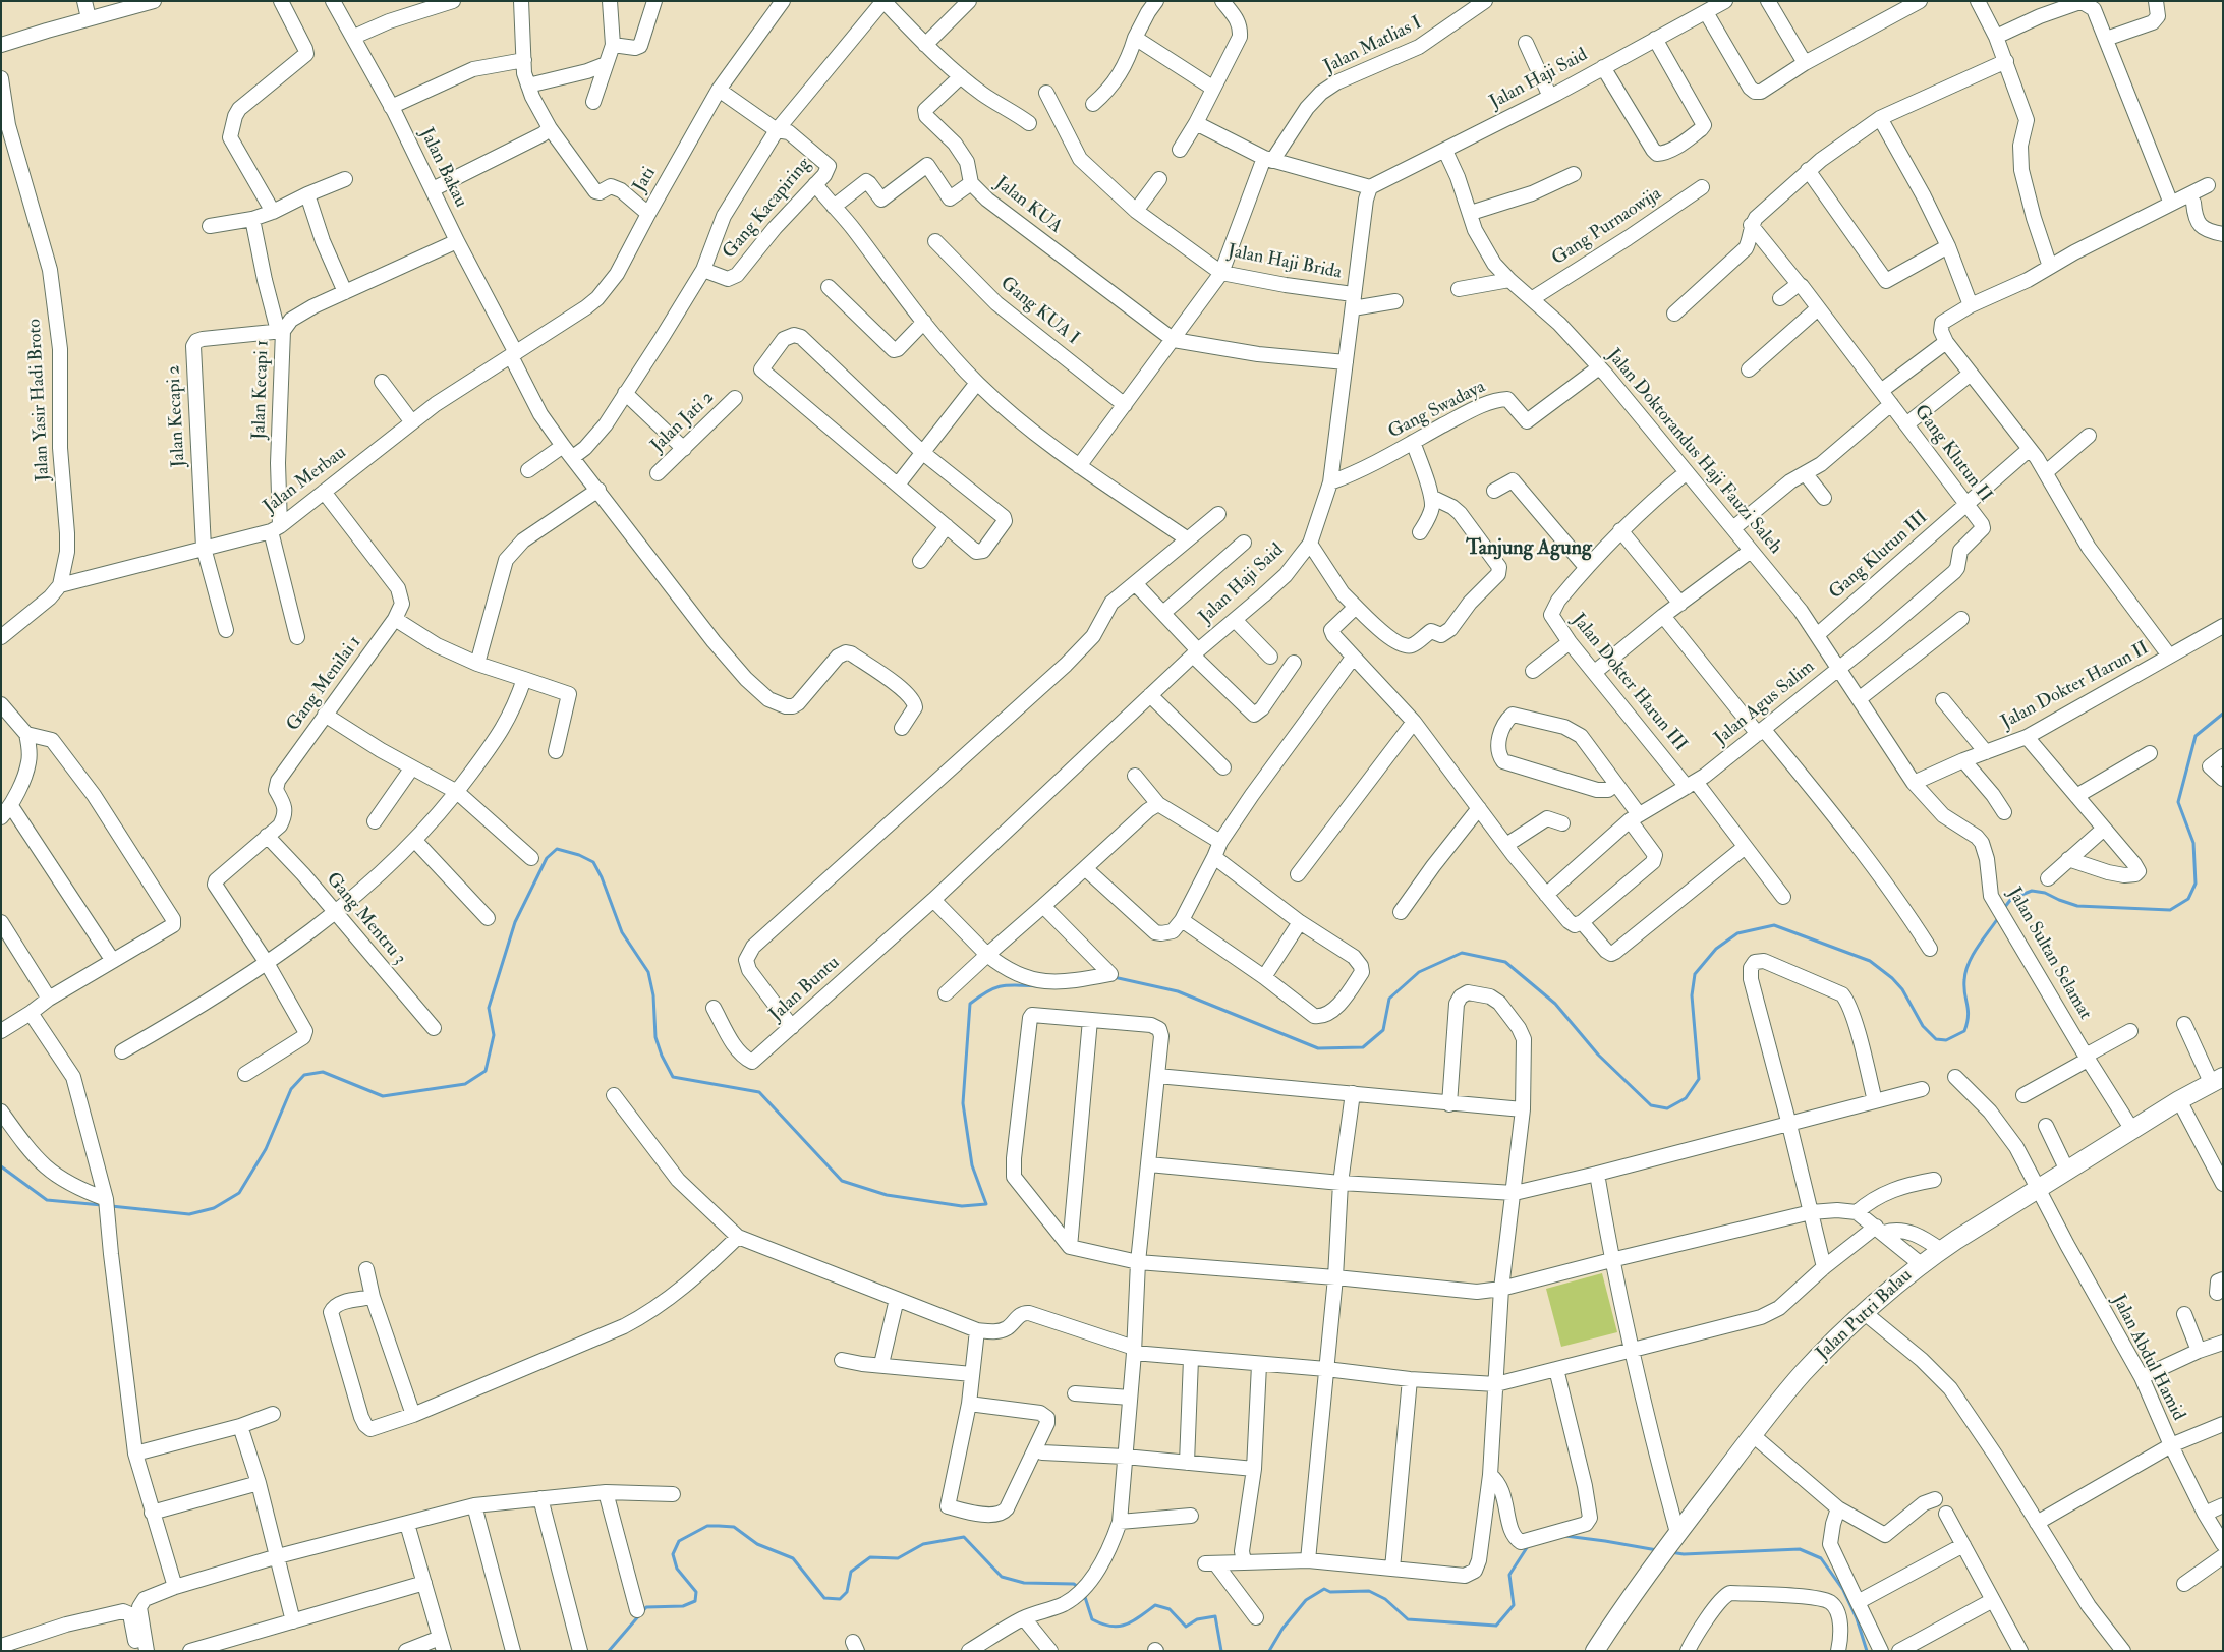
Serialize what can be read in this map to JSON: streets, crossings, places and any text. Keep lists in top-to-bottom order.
{
  "streets": {
    "main road": ["Jalan Putri Balau"],
    "street": [
      "Jalan Matlias I",
      "Jalan Haji Said",
      "Jalan Bakau",
      "Jati",
      "Jalan KUA",
      "Gang Kacapiring",
      "Gang Purnaowija",
      "Jalan Haji Brida",
      "Gang KUA I",
      "Jalan Kecapi 1",
      "Jalan Yasir Hadi Broto",
      "Gang Swadaya",
      "Jalan Kecapi 2",
      "Jalan Jati 2",
      "Jalan Doktorandus Haji Fauzi Saleh",
      "Gang Klutun II",
      "Jalan Merbau",
      "Gang Klutun III",
      "Jalan Dokter Harun III",
      "Gang Menilai 1",
      "Jalan Dokter Harun II",
      "Jalan Agus Salim",
      "Gang Mentru 3",
      "Jalan Sultan Selamat",
      "Jalan Buntu",
      "Jalan Abdul Hamid"
    ]
  },
  "crossings": [
    ["Jalan Haji Said", "Jalan Haji Brida"],
    ["Jalan Haji Said", "Gang Swadaya"],
    ["Jalan Haji Said", "Jalan Doktorandus Haji Fauzi Saleh"],
    ["Jalan Haji Said", "Jalan Buntu"],
    ["Jalan Bakau", "Jati"],
    ["Jalan Bakau", "Jalan Kecapi 1"],
    ["Jalan Bakau", "Jalan Merbau"],
    ["Jati", "Jalan Merbau"],
    ["Gang Purnaowija", "Jalan Doktorandus Haji Fauzi Saleh"],
    ["Jalan Kecapi 1", "Jalan Kecapi 2"],
    ["Jalan Kecapi 1", "Jalan Merbau"],
    ["Jalan Yasir Hadi Broto", "Jalan Merbau"],
    ["Gang Swadaya", "Jalan Doktorandus Haji Fauzi Saleh"],
    ["Jalan Kecapi 2", "Jalan Merbau"],
    ["Jalan Doktorandus Haji Fauzi Saleh", "Gang Klutun II"],
    ["Jalan Doktorandus Haji Fauzi Saleh", "Gang Klutun III"],
    ["Jalan Doktorandus Haji Fauzi Saleh", "Jalan Dokter Harun III"],
    ["Jalan Doktorandus Haji Fauzi Saleh", "Jalan Dokter Harun II"],
    ["Jalan Doktorandus Haji Fauzi Saleh", "Jalan Agus Salim"],
    ["Jalan Doktorandus Haji Fauzi Saleh", "Jalan Sultan Selamat"],
    ["Gang Klutun II", "Gang Klutun III"],
    ["Gang Klutun II", "Jalan Agus Salim"],
    ["Jalan Merbau", "Gang Menilai 1"],
    ["Jalan Dokter Harun III", "Jalan Agus Salim"],
    ["Gang Menilai 1", "Gang Mentru 3"],
    ["Jalan Dokter Harun II", "Jalan Sultan Selamat"],
    ["Jalan Sultan Selamat", "Jalan Putri Balau"],
    ["Jalan Putri Balau", "Jalan Abdul Hamid"]
  ],
  "districts": ["Tanjung Agung"]
}
